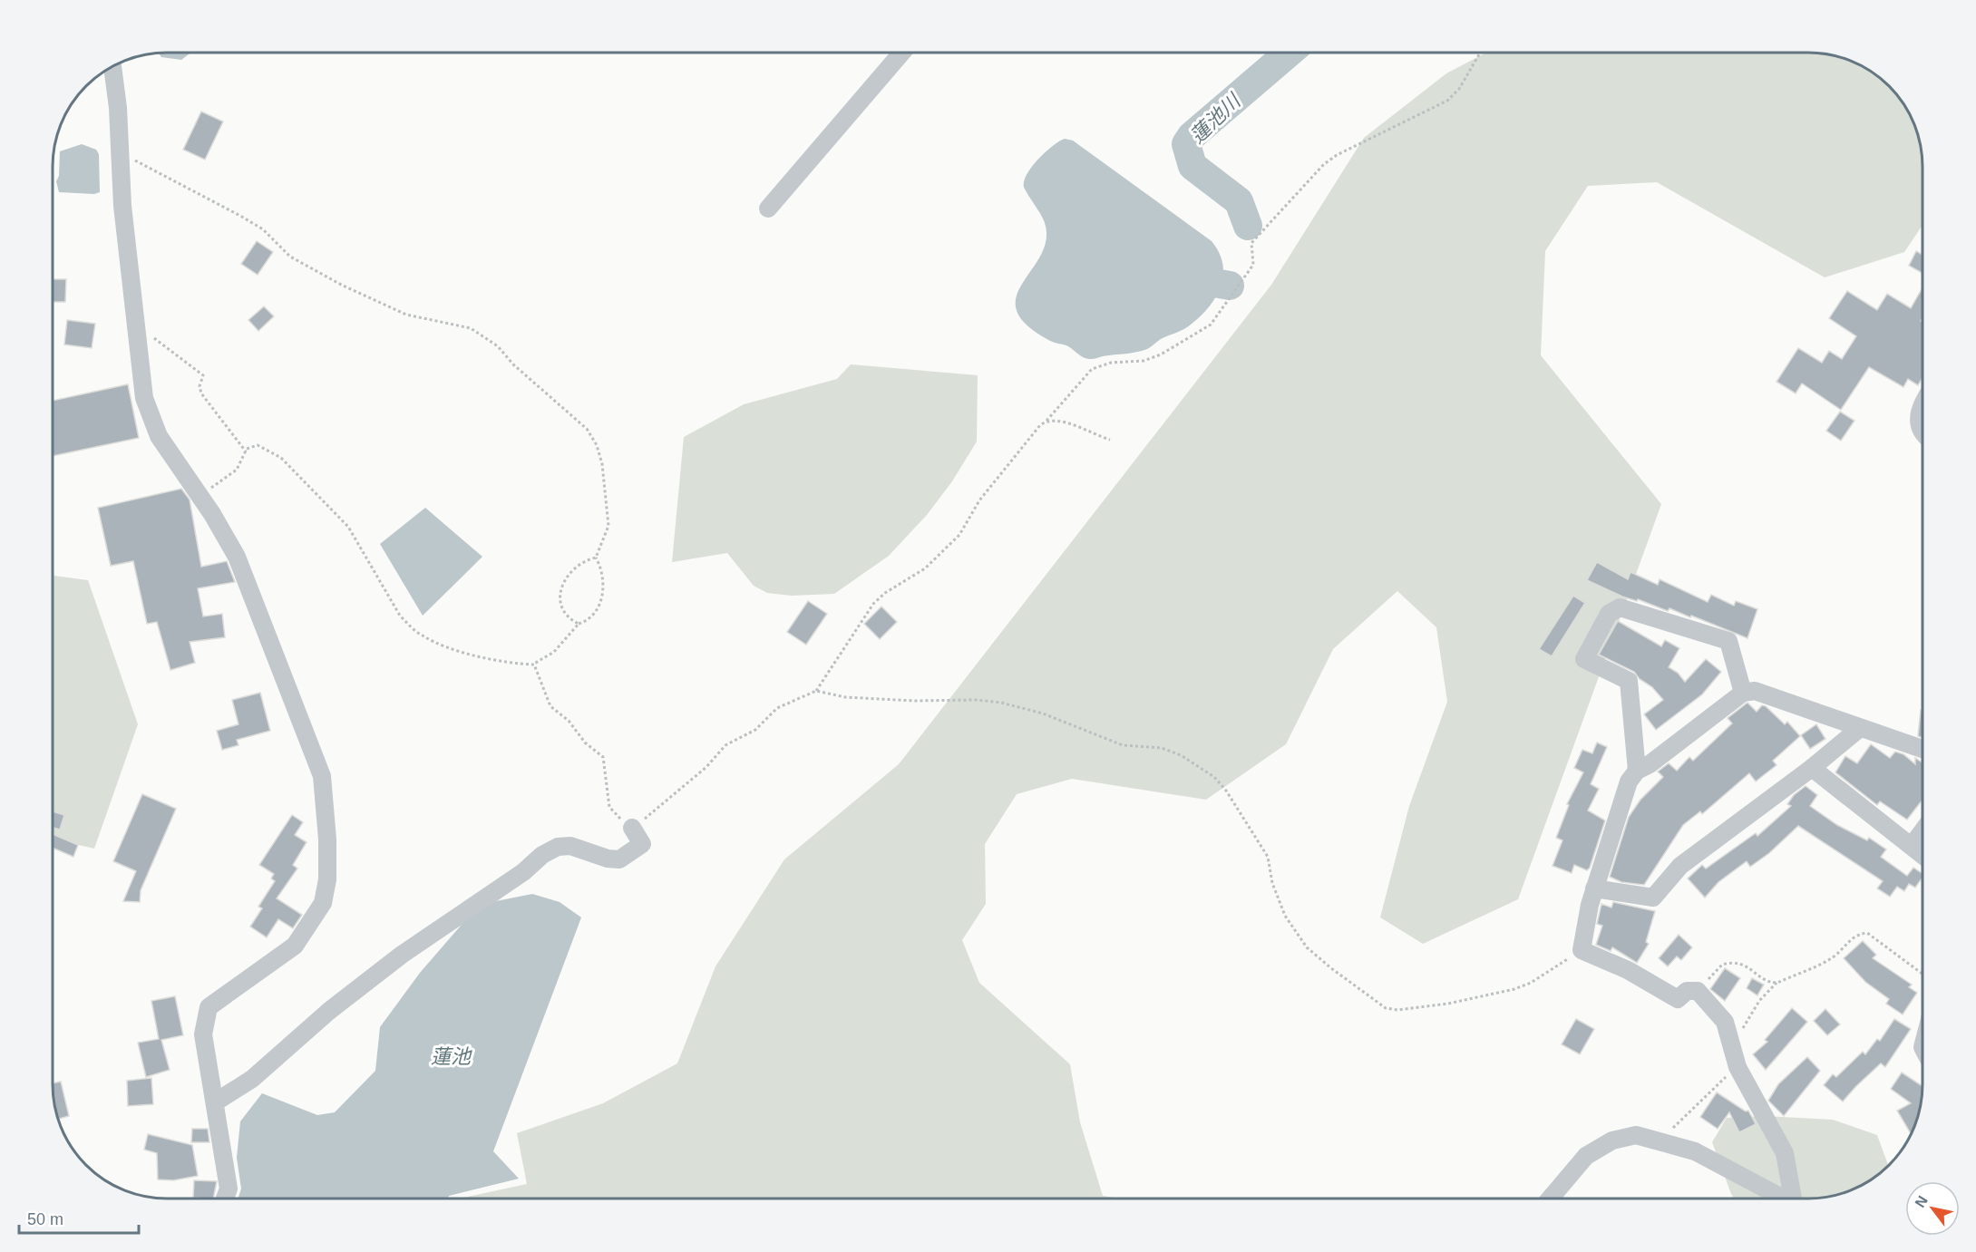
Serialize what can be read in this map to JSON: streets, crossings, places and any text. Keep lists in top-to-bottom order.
{
  "water": ["蓮池川", "蓮池"],
  "scale_bar": "50 m",
  "north": "top left"
}
